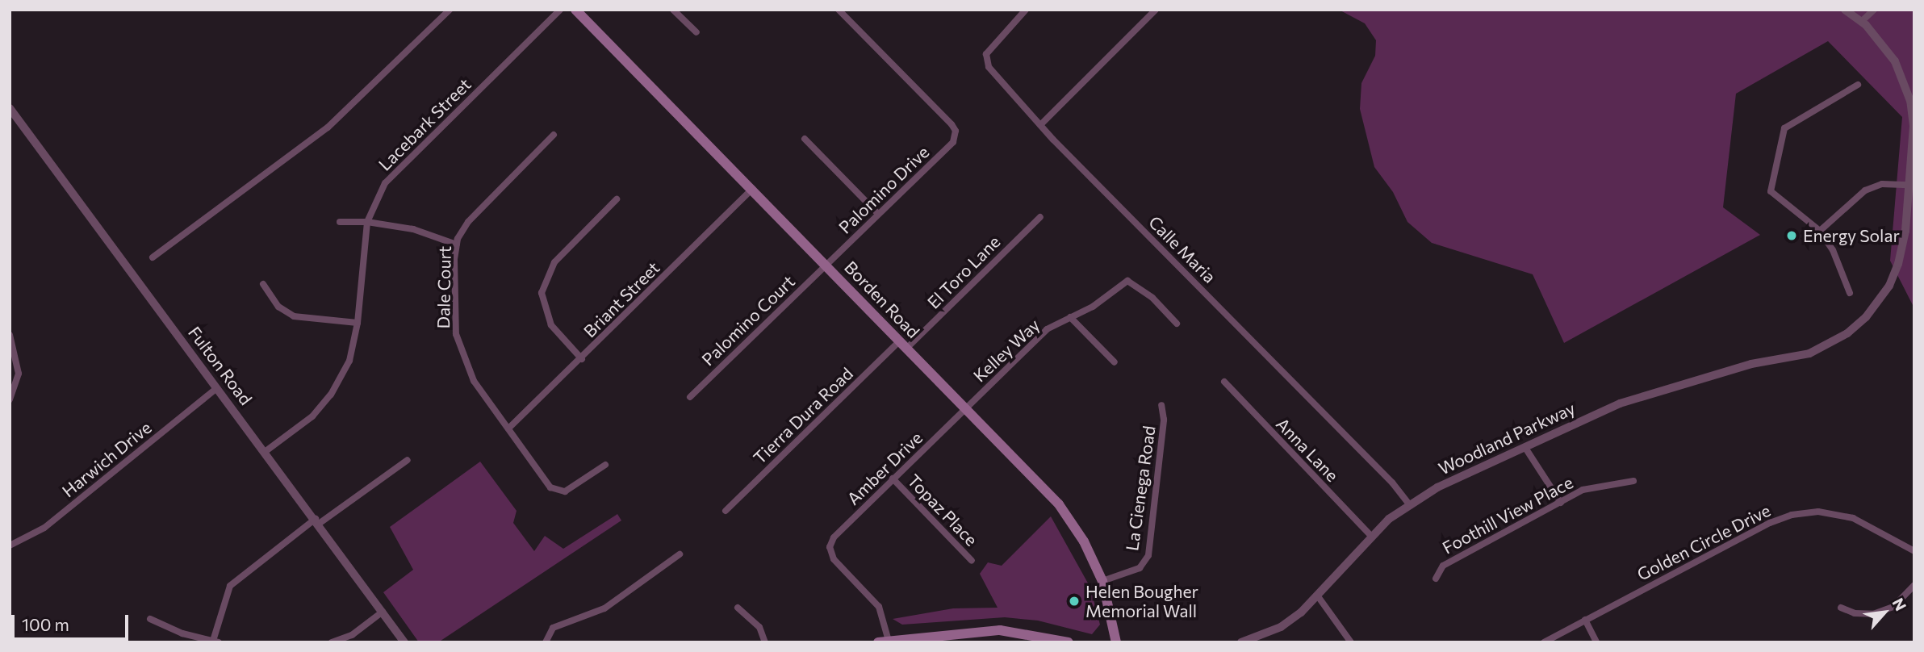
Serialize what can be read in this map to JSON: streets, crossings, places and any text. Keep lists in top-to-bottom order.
{
  "streets": {
    "main road": ["Borden Road"],
    "street": [
      "Lacebark Street",
      "Palomino Drive",
      "Calle Maria",
      "El Toro Lane",
      "Dale Court",
      "Briant Street",
      "Palomino Court",
      "Kelley Way",
      "Fulton Road",
      "Tierra Dura Road",
      "Woodland Parkway",
      "Anna Lane",
      "Harwich Drive",
      "Amber Drive",
      "La Cienega Road",
      "Topaz Place",
      "Foothill View Place",
      "Golden Circle Drive"
    ]
  },
  "crossings": [
    ["Lacebark Street", "Fulton Road"],
    ["Palomino Drive", "Borden Road"],
    ["Palomino Drive", "Palomino Court"],
    ["Calle Maria", "Woodland Parkway"],
    ["El Toro Lane", "Borden Road"],
    ["El Toro Lane", "Tierra Dura Road"],
    ["Dale Court", "Briant Street"],
    ["Briant Street", "Borden Road"],
    ["Borden Road", "Palomino Court"],
    ["Borden Road", "Kelley Way"],
    ["Borden Road", "Tierra Dura Road"],
    ["Borden Road", "Amber Drive"],
    ["Borden Road", "La Cienega Road"],
    ["Kelley Way", "Amber Drive"],
    ["Fulton Road", "Harwich Drive"],
    ["Woodland Parkway", "Anna Lane"],
    ["Amber Drive", "Topaz Place"]
  ],
  "places": ["Energy Solar", "Helen Bougher Memorial Wall"],
  "scale_bar": "100 m",
  "north": "top right"
}
